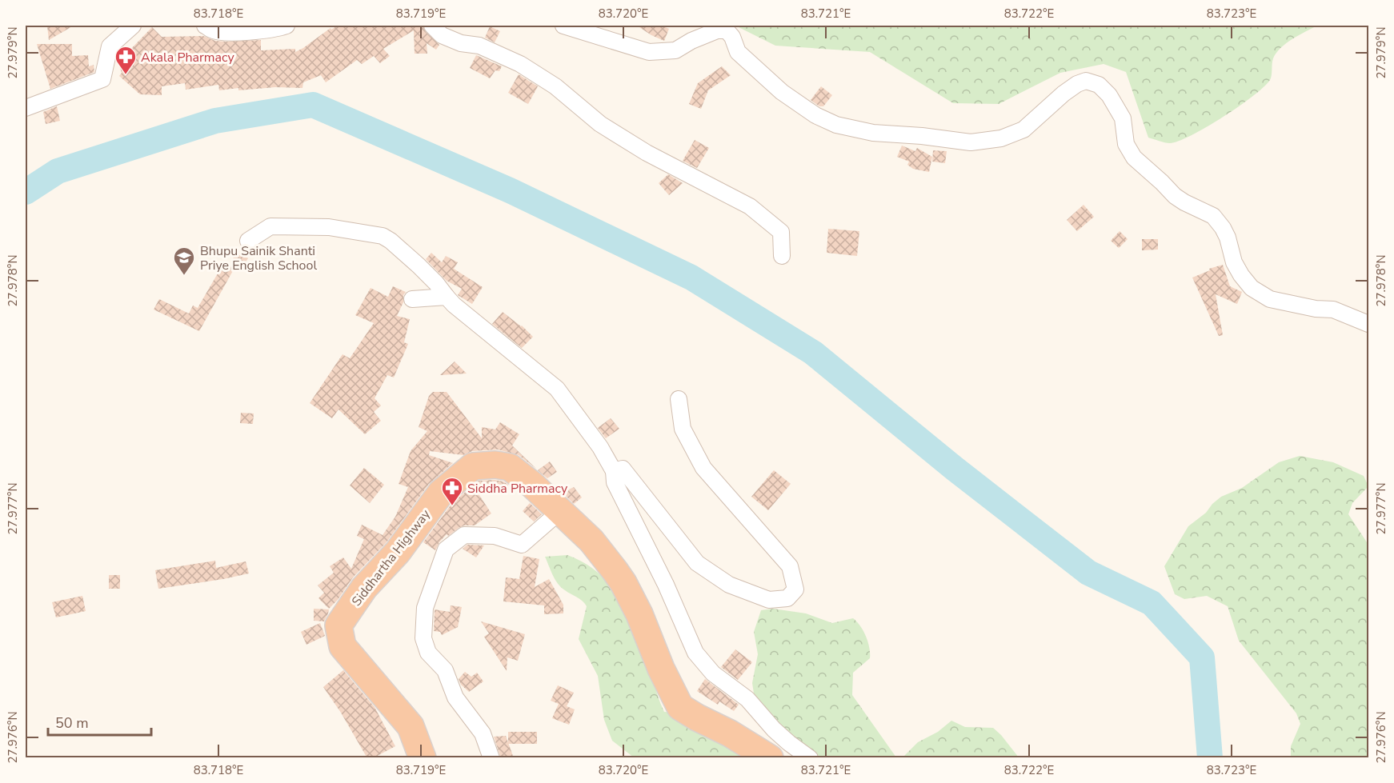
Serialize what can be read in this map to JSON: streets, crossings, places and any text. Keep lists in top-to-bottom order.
{
  "streets": {
    "highway": ["Siddhartha Highway"]
  },
  "places": {
    "pharmacy": ["Akala Pharmacy", "Siddha Pharmacy"],
    "school or university": ["Bhupu Sainik Shanti Priye English School"]
  },
  "scale_bar": "50 m",
  "coordinates": [
    "83.718°E",
    "83.719°E",
    "83.720°E",
    "83.721°E",
    "83.722°E",
    "83.723°E",
    "27.979°N",
    "27.978°N",
    "27.977°N",
    "27.976°N"
  ]
}
